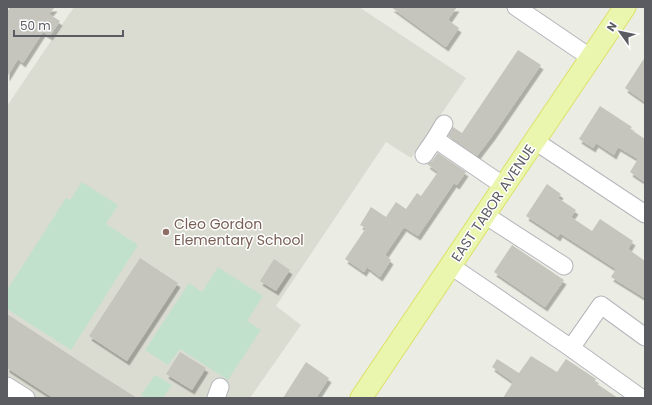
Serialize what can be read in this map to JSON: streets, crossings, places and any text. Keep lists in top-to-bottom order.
{
  "streets": {
    "main road": ["EAST TABOR AVENUE"]
  },
  "places": ["Cleo Gordon Elementary School"],
  "scale_bar": "50 m",
  "north": "top left"
}
